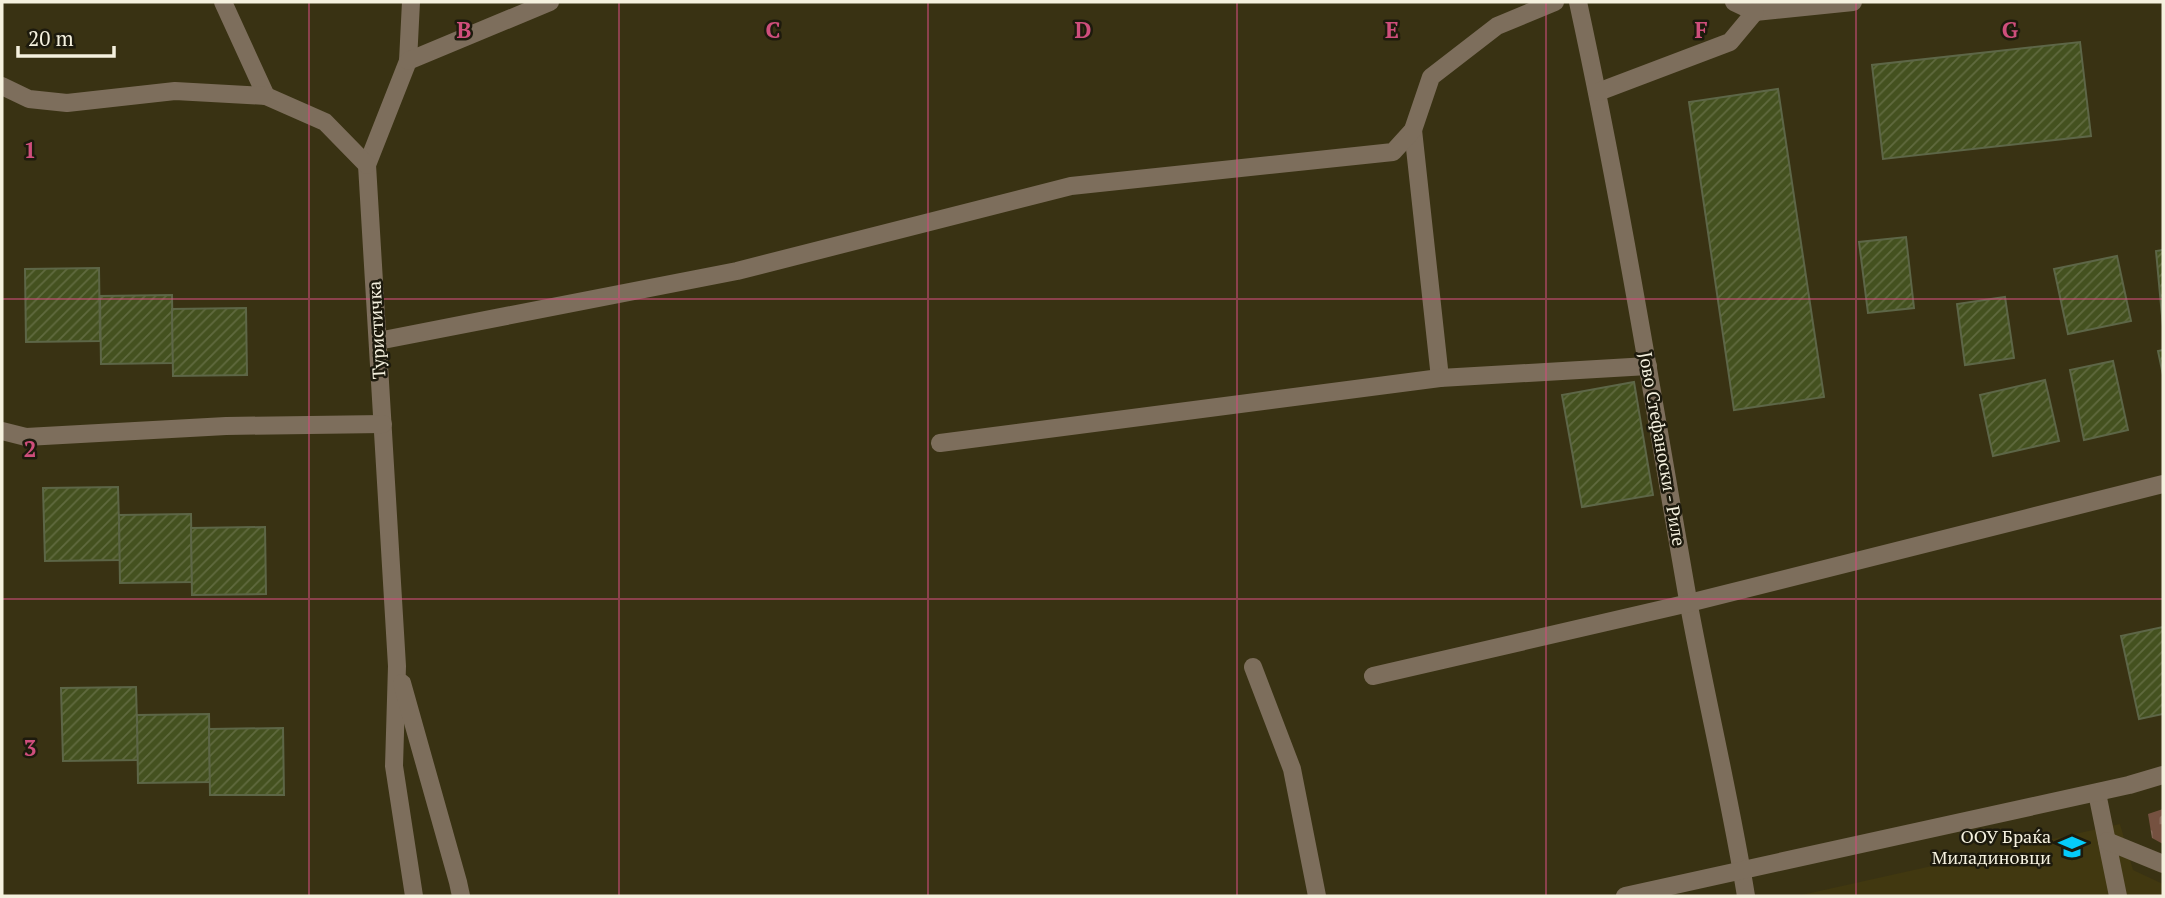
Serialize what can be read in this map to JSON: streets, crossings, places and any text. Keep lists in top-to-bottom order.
{
  "streets": {
    "street": ["Туристичка", "Јово Стефаноски - Риле"]
  },
  "places": {
    "school or university": ["ООУ Браќа Миладиновци"]
  },
  "scale_bar": "20 m",
  "grid": {
    "columns": [
      "B",
      "C",
      "D",
      "E",
      "F",
      "G"
    ],
    "rows": ["1", "2", "3"]
  }
}
